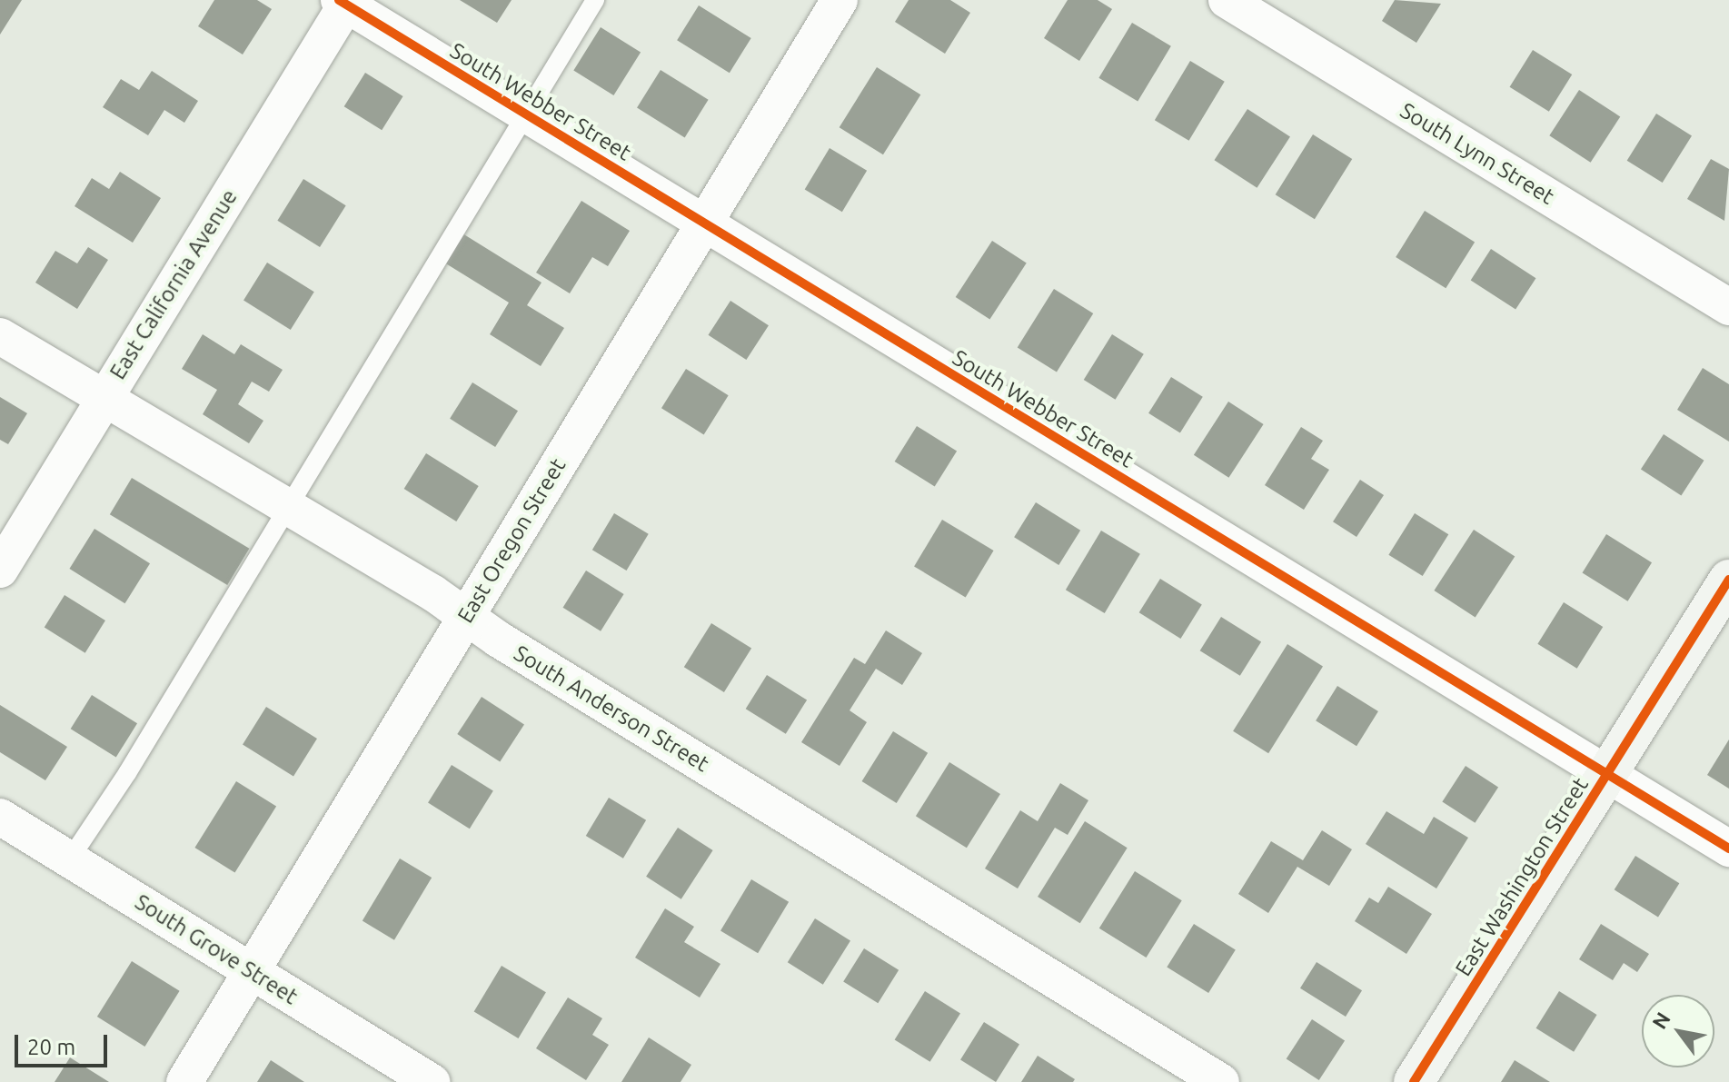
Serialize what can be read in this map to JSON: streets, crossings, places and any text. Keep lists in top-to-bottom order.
{
  "streets": {
    "main road": ["East Washington Street"],
    "street": [
      "South Webber Street",
      "South Lynn Street",
      "East California Avenue",
      "East Oregon Street",
      "South Anderson Street",
      "South Grove Street"
    ]
  },
  "crossings": [
    ["South Webber Street", "East California Avenue"],
    ["South Webber Street", "East Oregon Street"],
    ["South Webber Street", "East Washington Street"],
    ["East California Avenue", "South Anderson Street"],
    ["East Oregon Street", "South Anderson Street"],
    ["East Oregon Street", "South Grove Street"]
  ],
  "scale_bar": "20 m",
  "north": "top left"
}
